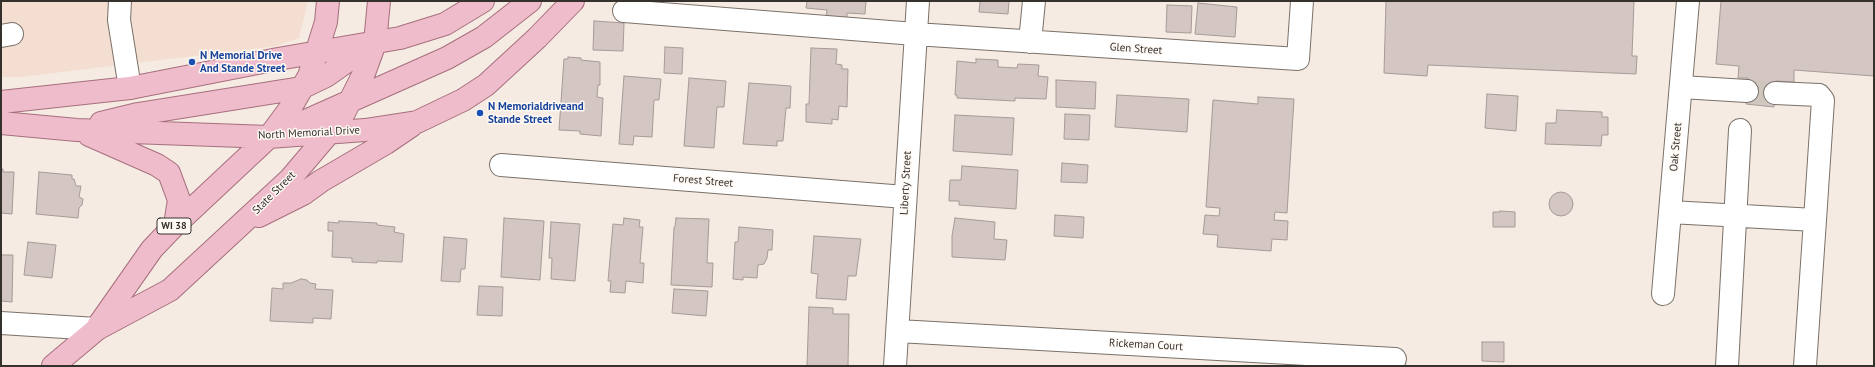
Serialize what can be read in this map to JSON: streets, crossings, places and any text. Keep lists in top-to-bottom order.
{
  "streets": {
    "main road": ["North Memorial Drive", "State Street", "WI 38"],
    "street": [
      "Glen Street",
      "Oak Street",
      "Forest Street",
      "Liberty Street",
      "Rickeman Court"
    ]
  },
  "crossings": [
    ["Glen Street", "Liberty Street"],
    ["North Memorial Drive", "State Street"],
    ["Forest Street", "Liberty Street"],
    ["Liberty Street", "Rickeman Court"]
  ],
  "places": ["N Memorial Drive And Stande Street", "N Memorialdriveand Stande Street"]
}
